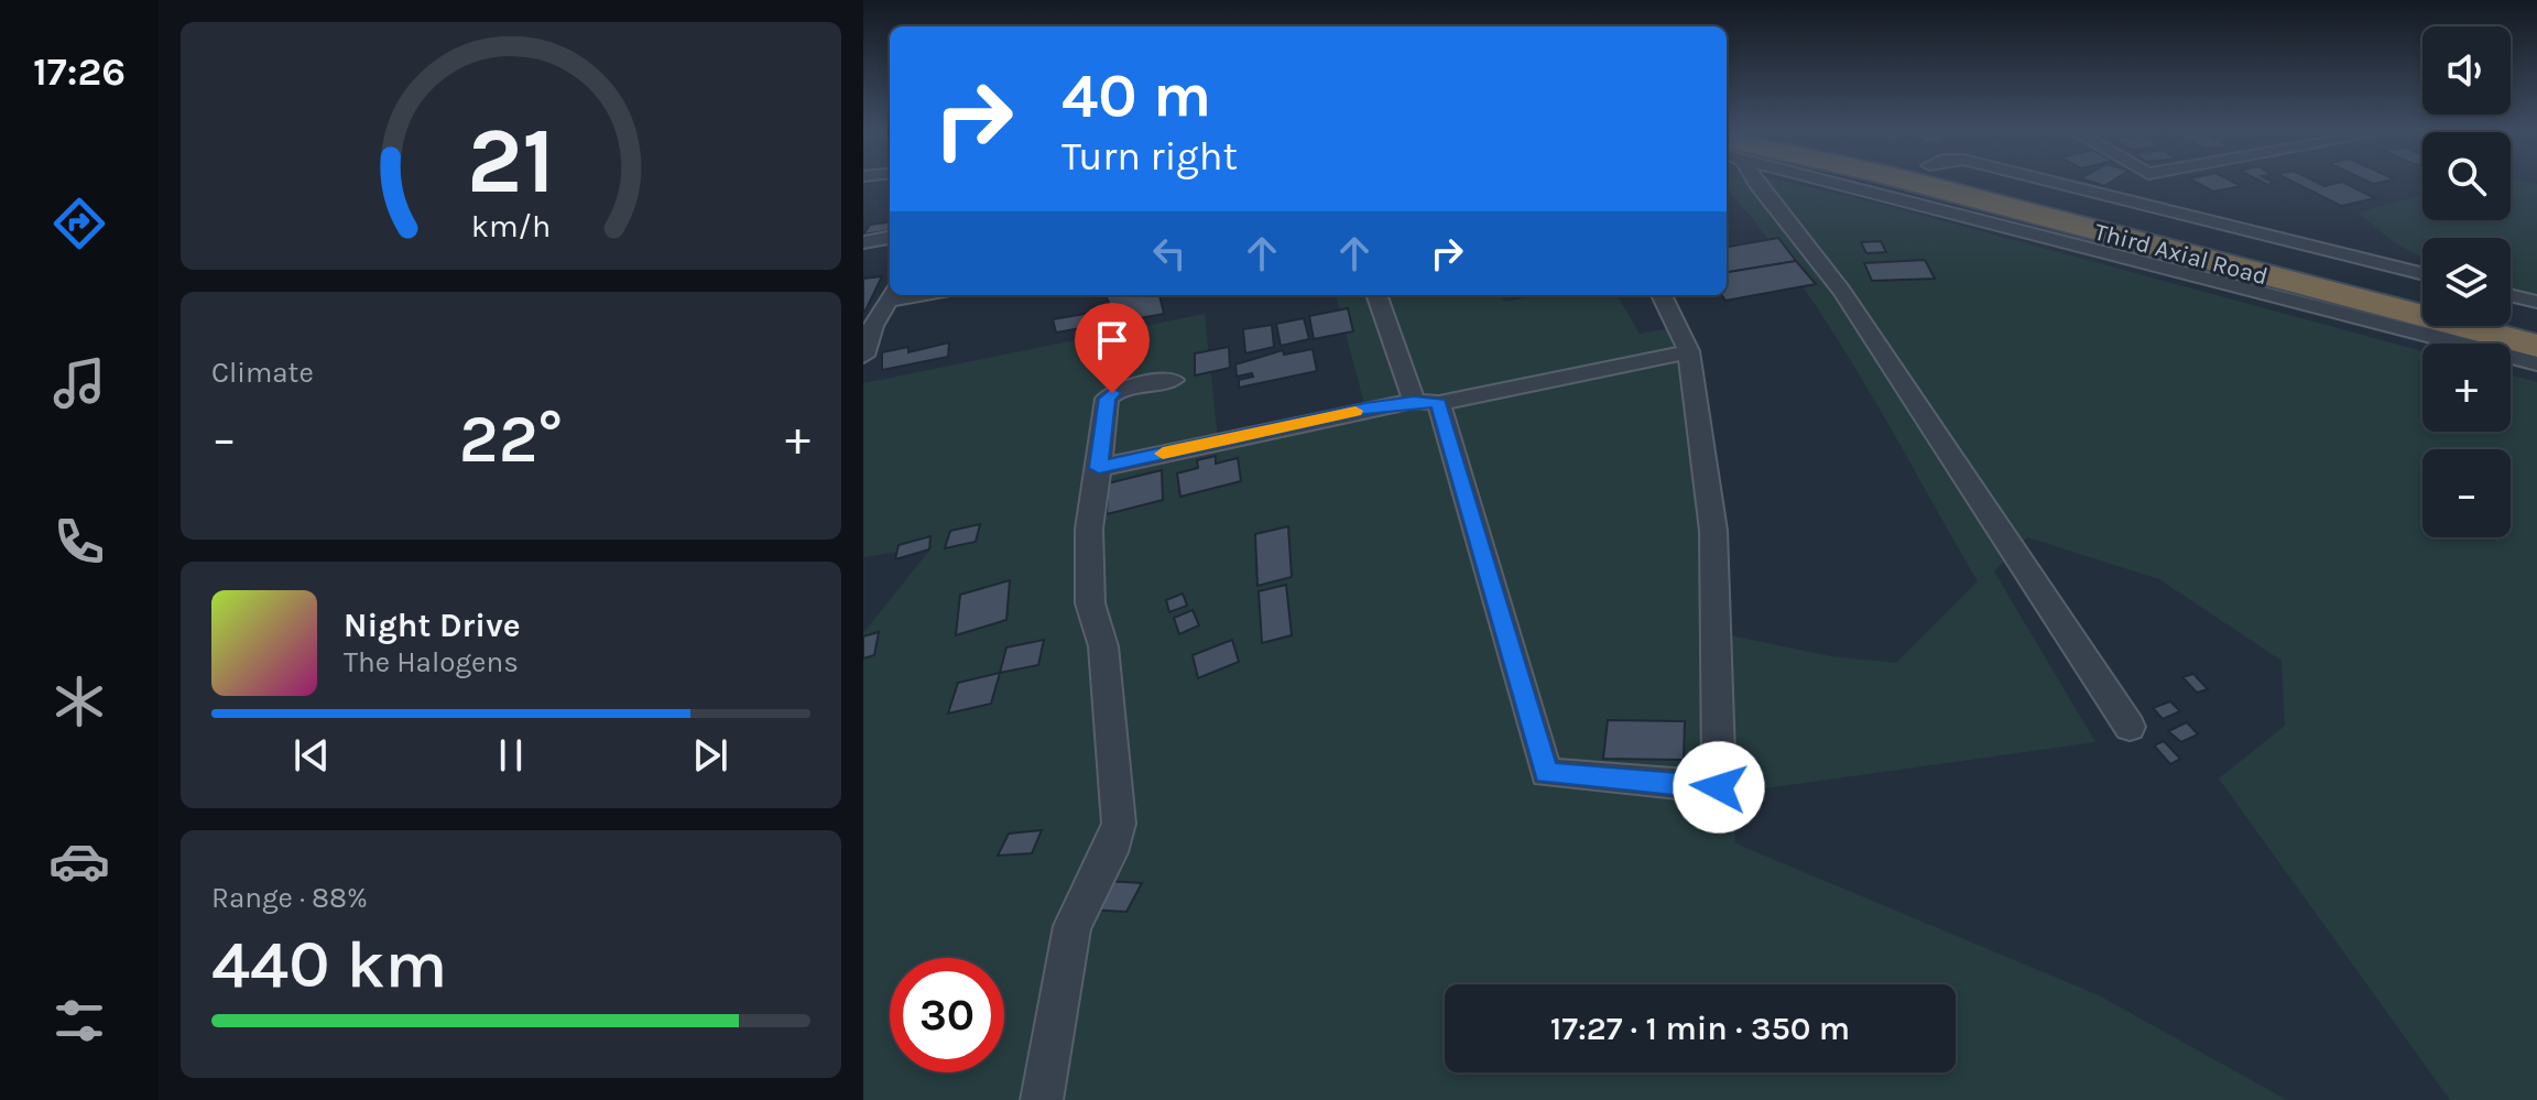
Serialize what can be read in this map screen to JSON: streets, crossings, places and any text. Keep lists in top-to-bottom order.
{
  "streets": {
    "highway": ["Third Axial Road"]
  },
  "page": {
    "tabs": "17:26",
    "map_buttons": ["+", "−"],
    "turn": ["40 m", "Turn right"],
    "tile": [
      "Climate",
      ["Range · 88%", "440 km"]
    ],
    "heat": ["−", "22°", "+"],
    "song": ["Night Drive", "The Halogens"],
    "limit": "30",
    "trip": "17:27 · 1 min · 350 m",
    "gauge": ["21", "km/h"]
  }
}
